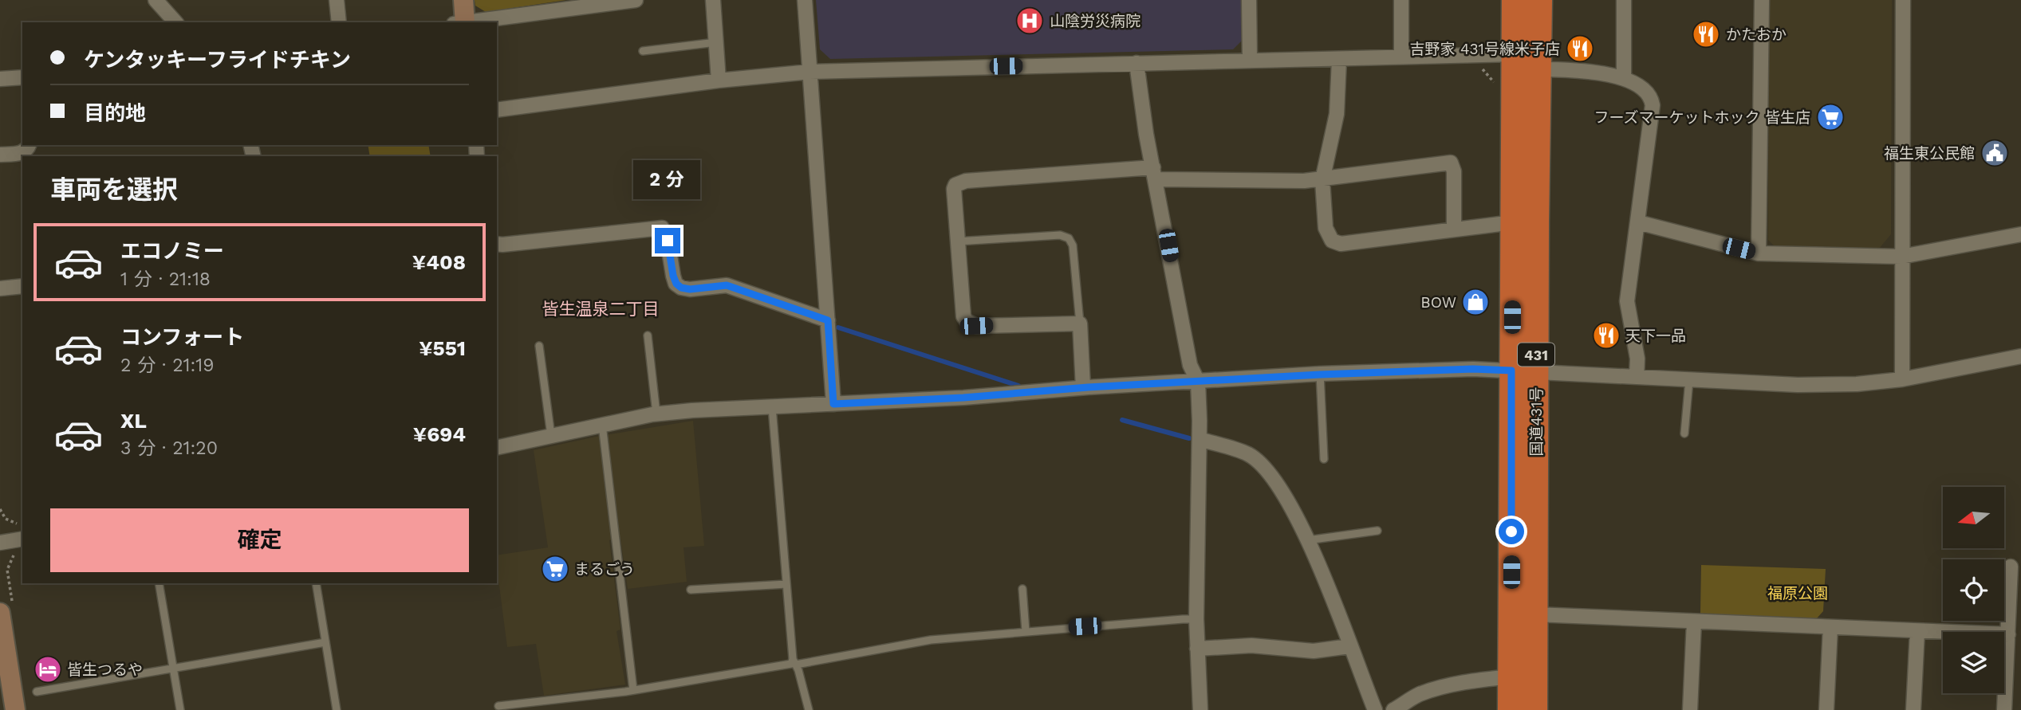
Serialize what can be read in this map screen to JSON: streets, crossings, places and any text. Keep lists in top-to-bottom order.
{
  "streets": {
    "highway": ["431", "国道431号"]
  },
  "districts": ["皆生温泉二丁目"],
  "parks": ["福原公園"],
  "places": {
    "hospital": ["山陰労災病院"],
    "restaurant": ["かたおか", "吉野家 431号線米子店", "天下一品"],
    "supermarket": ["フーズマーケットホック 皆生店", "まるごう"],
    "public building": ["福生東公民館"],
    "shop": ["BOW"],
    "hotel": ["皆生つるや"]
  },
  "north": "left",
  "page": {
    "banner": ["ケンタッキーフライドチキン", "目的地"],
    "heading": "車両を選択",
    "bubble": "2 分",
    "list": [
      {
        "name": "エコノミー",
        "note": "1 分 · 21:18",
        "value": "¥408"
      },
      {
        "name": "コンフォート",
        "note": "2 分 · 21:19",
        "value": "¥551"
      },
      {
        "name": "XL",
        "note": "3 分 · 21:20",
        "value": "¥694"
      }
    ],
    "buttons": "確定"
  }
}
